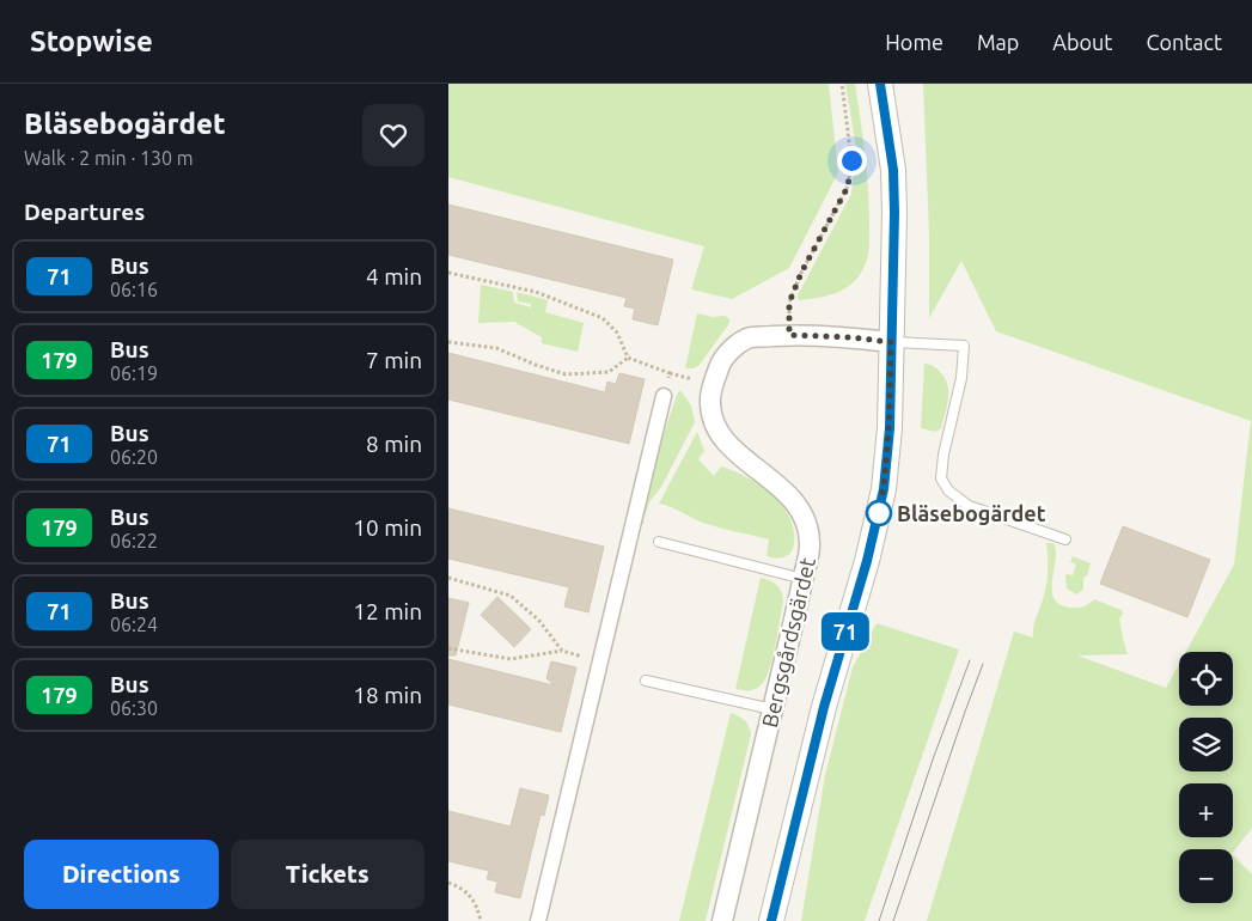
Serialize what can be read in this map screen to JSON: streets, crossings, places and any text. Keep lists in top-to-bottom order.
{
  "streets": {
    "street": ["Bergsgårdsgärdet"]
  },
  "places": ["Bläsebogärdet"],
  "lines": ["bus line 71"],
  "page": {
    "header": "Stopwise",
    "nav": [
      "Home",
      "Map",
      "About",
      "Contact"
    ],
    "heading": [
      ["Bläsebogärdet", "Walk · 2 min · 130 m"],
      "Departures"
    ],
    "on_map": "71",
    "list": [
      {
        "mark": "71",
        "name": "Bus",
        "note": "06:16",
        "value": "4 min"
      },
      {
        "mark": "179",
        "name": "Bus",
        "note": "06:19",
        "value": "7 min"
      },
      {
        "mark": "71",
        "name": "Bus",
        "note": "06:20",
        "value": "8 min"
      },
      {
        "mark": "179",
        "name": "Bus",
        "note": "06:22",
        "value": "10 min"
      },
      {
        "mark": "71",
        "name": "Bus",
        "note": "06:24",
        "value": "12 min"
      },
      {
        "mark": "179",
        "name": "Bus",
        "note": "06:30",
        "value": "18 min"
      }
    ],
    "map_buttons": ["+", "−"],
    "buttons": ["Directions", "Tickets"]
  }
}
